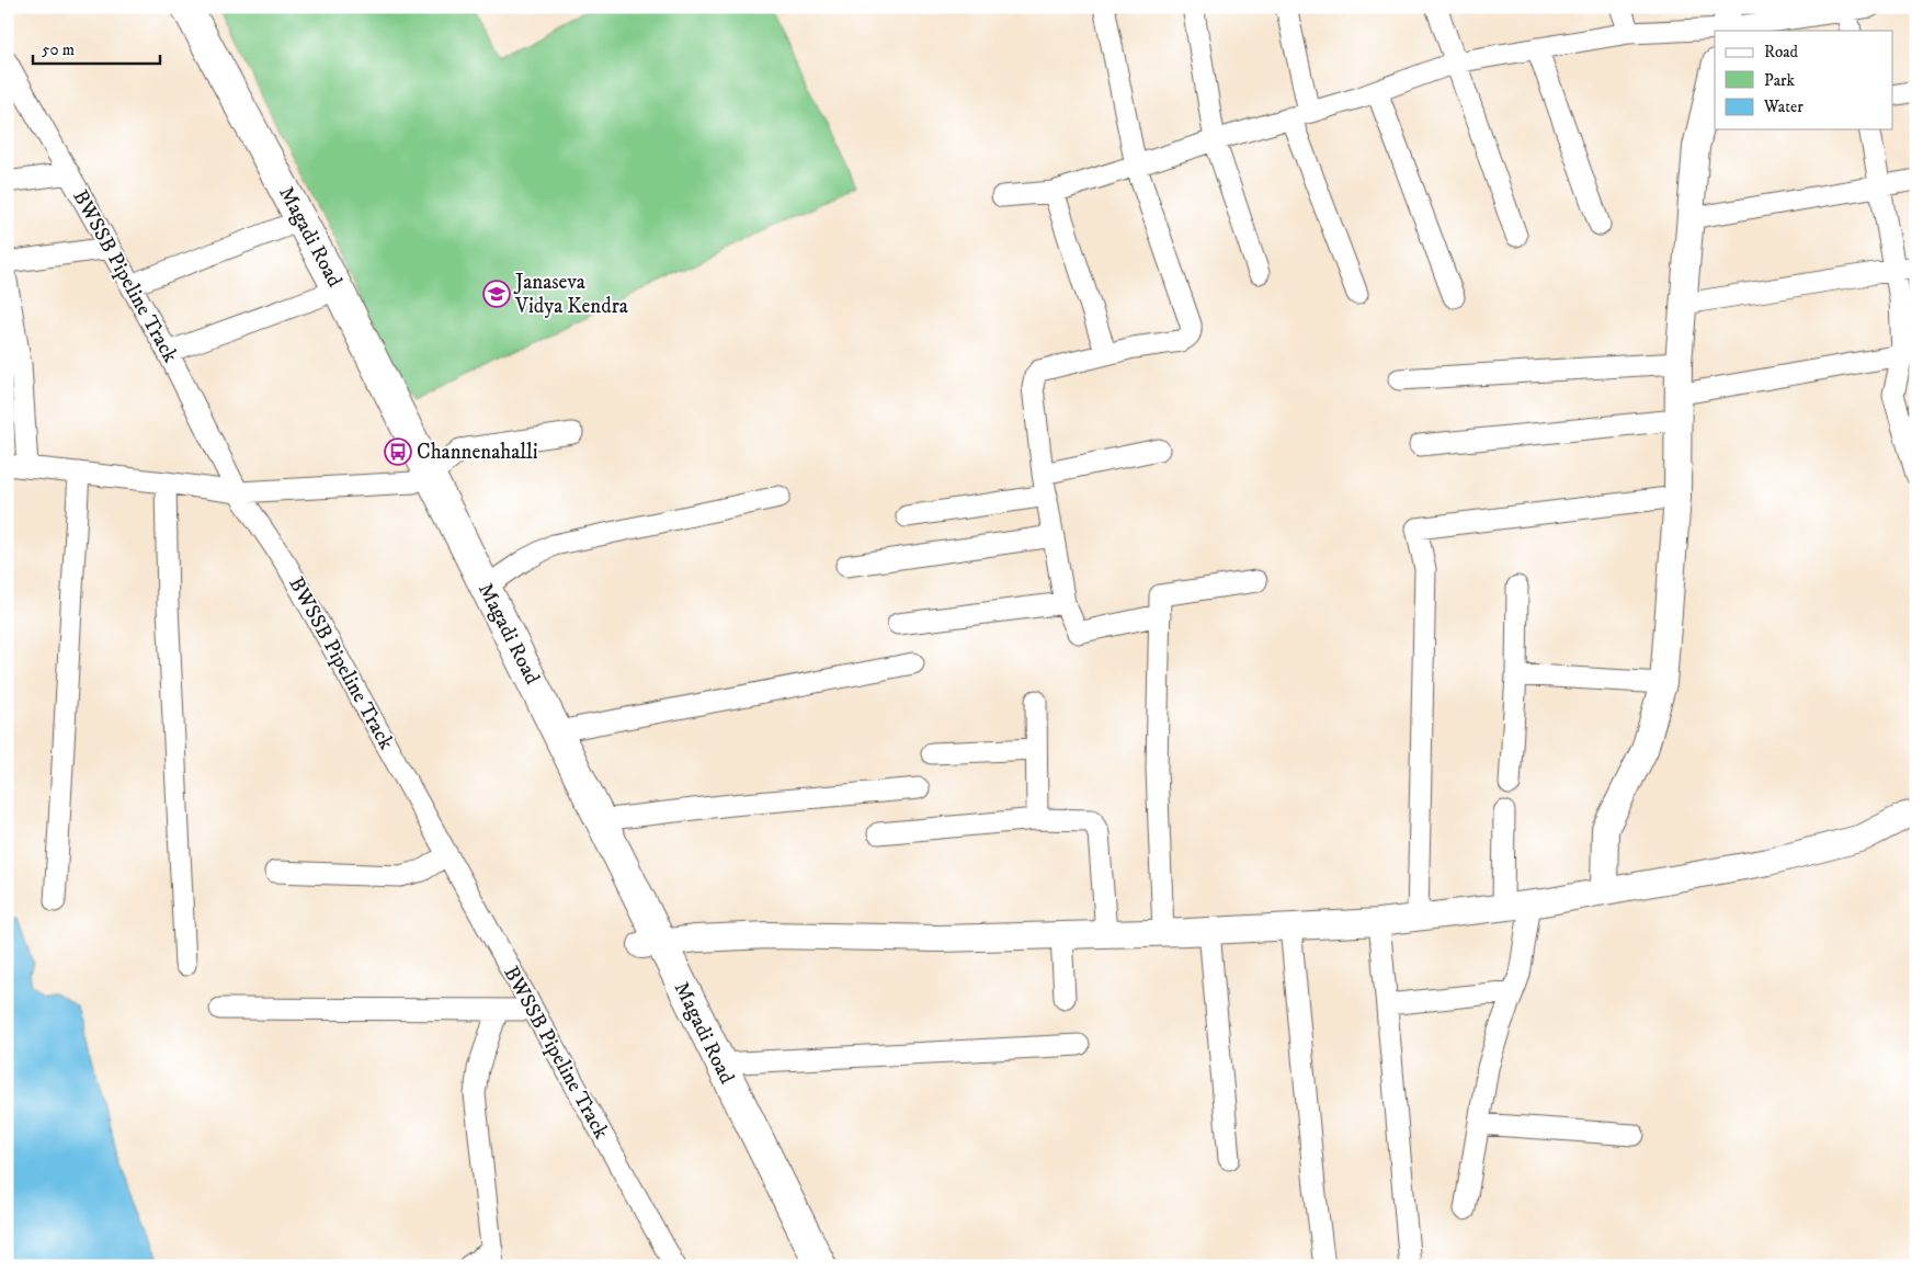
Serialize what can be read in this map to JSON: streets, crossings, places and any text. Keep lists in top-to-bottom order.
{
  "streets": {
    "main road": ["Magadi Road"],
    "street": ["BWSSB Pipeline Track"]
  },
  "places": {
    "school or university": ["Janaseva Vidya Kendra"],
    "bus stop": ["Channenahalli"]
  },
  "legend": ["Road", "Park", "Water"],
  "scale_bar": "50 m"
}
